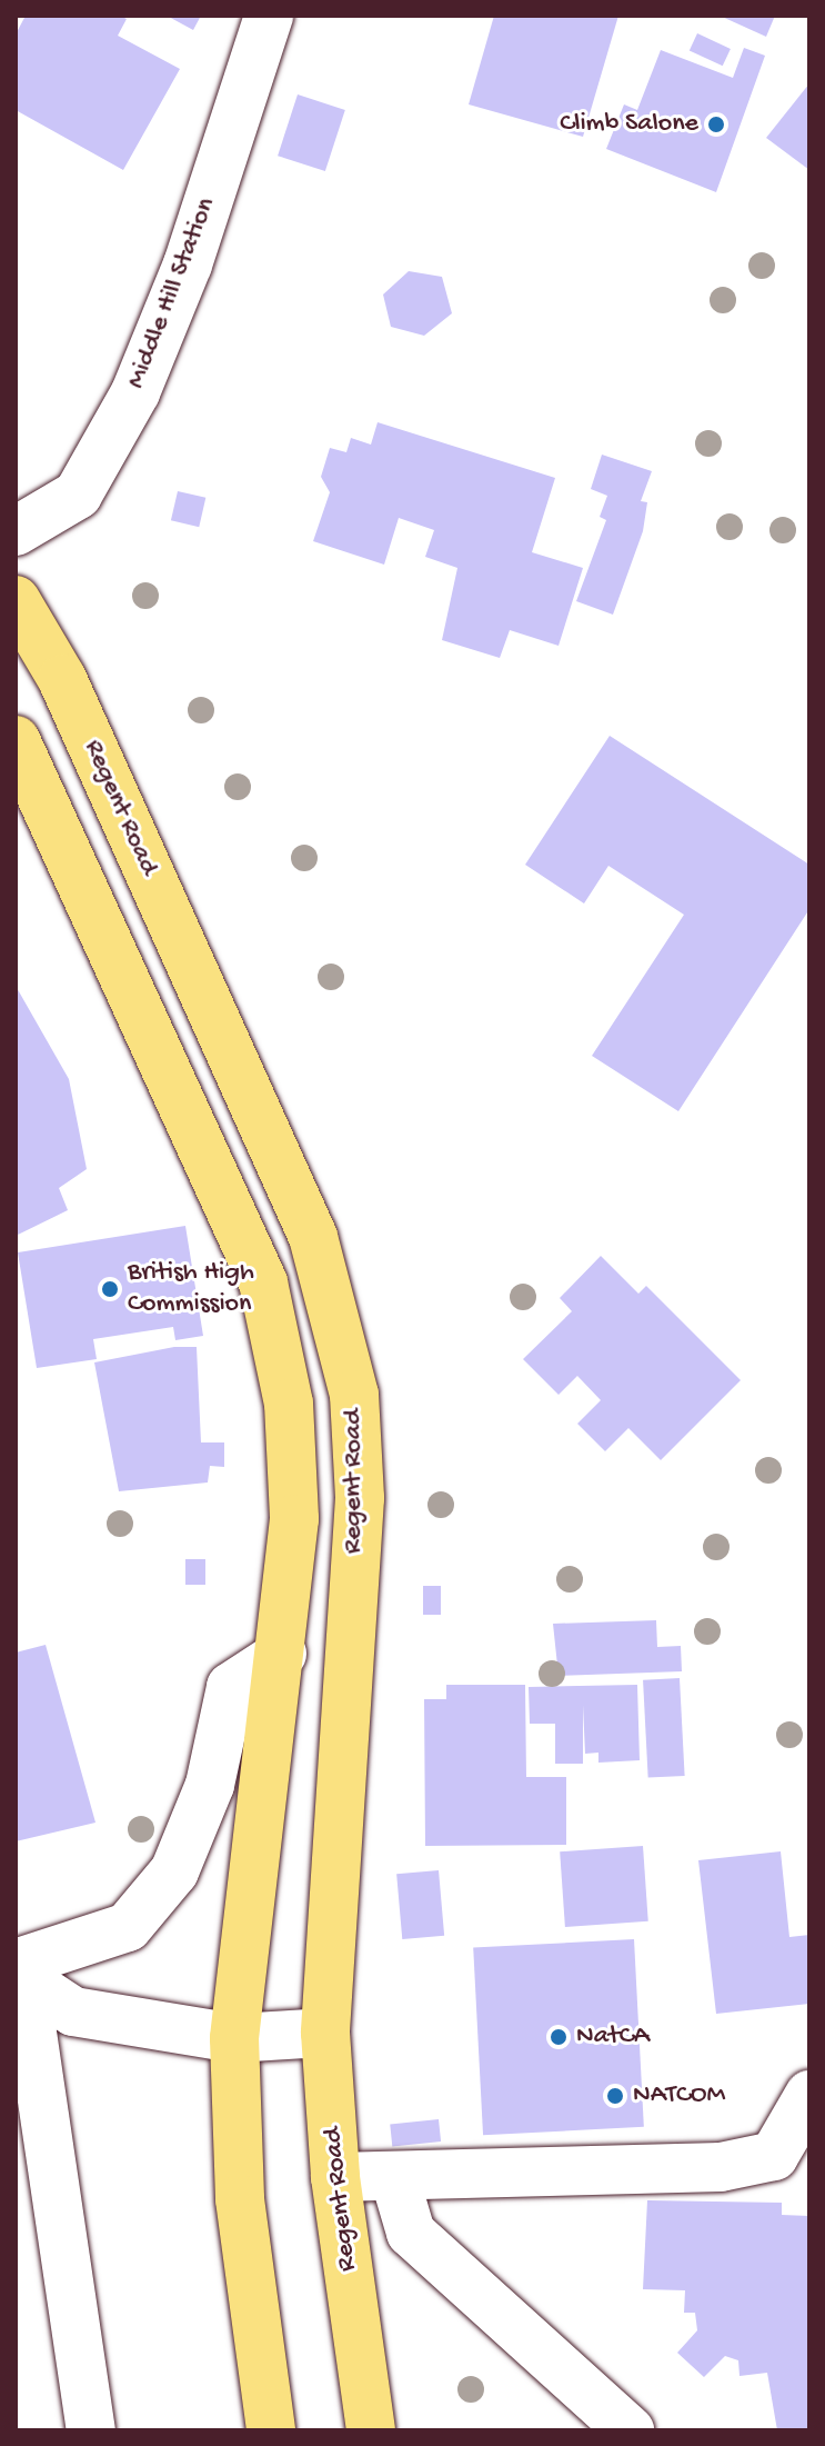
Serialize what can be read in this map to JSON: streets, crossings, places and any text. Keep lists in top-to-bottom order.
{
  "streets": {
    "main road": ["Regent Road"],
    "street": ["Middle Hill Station"]
  },
  "places": [
    "Climb Salone",
    "British High Commission",
    "NatCA",
    "NATCOM"
  ]
}
